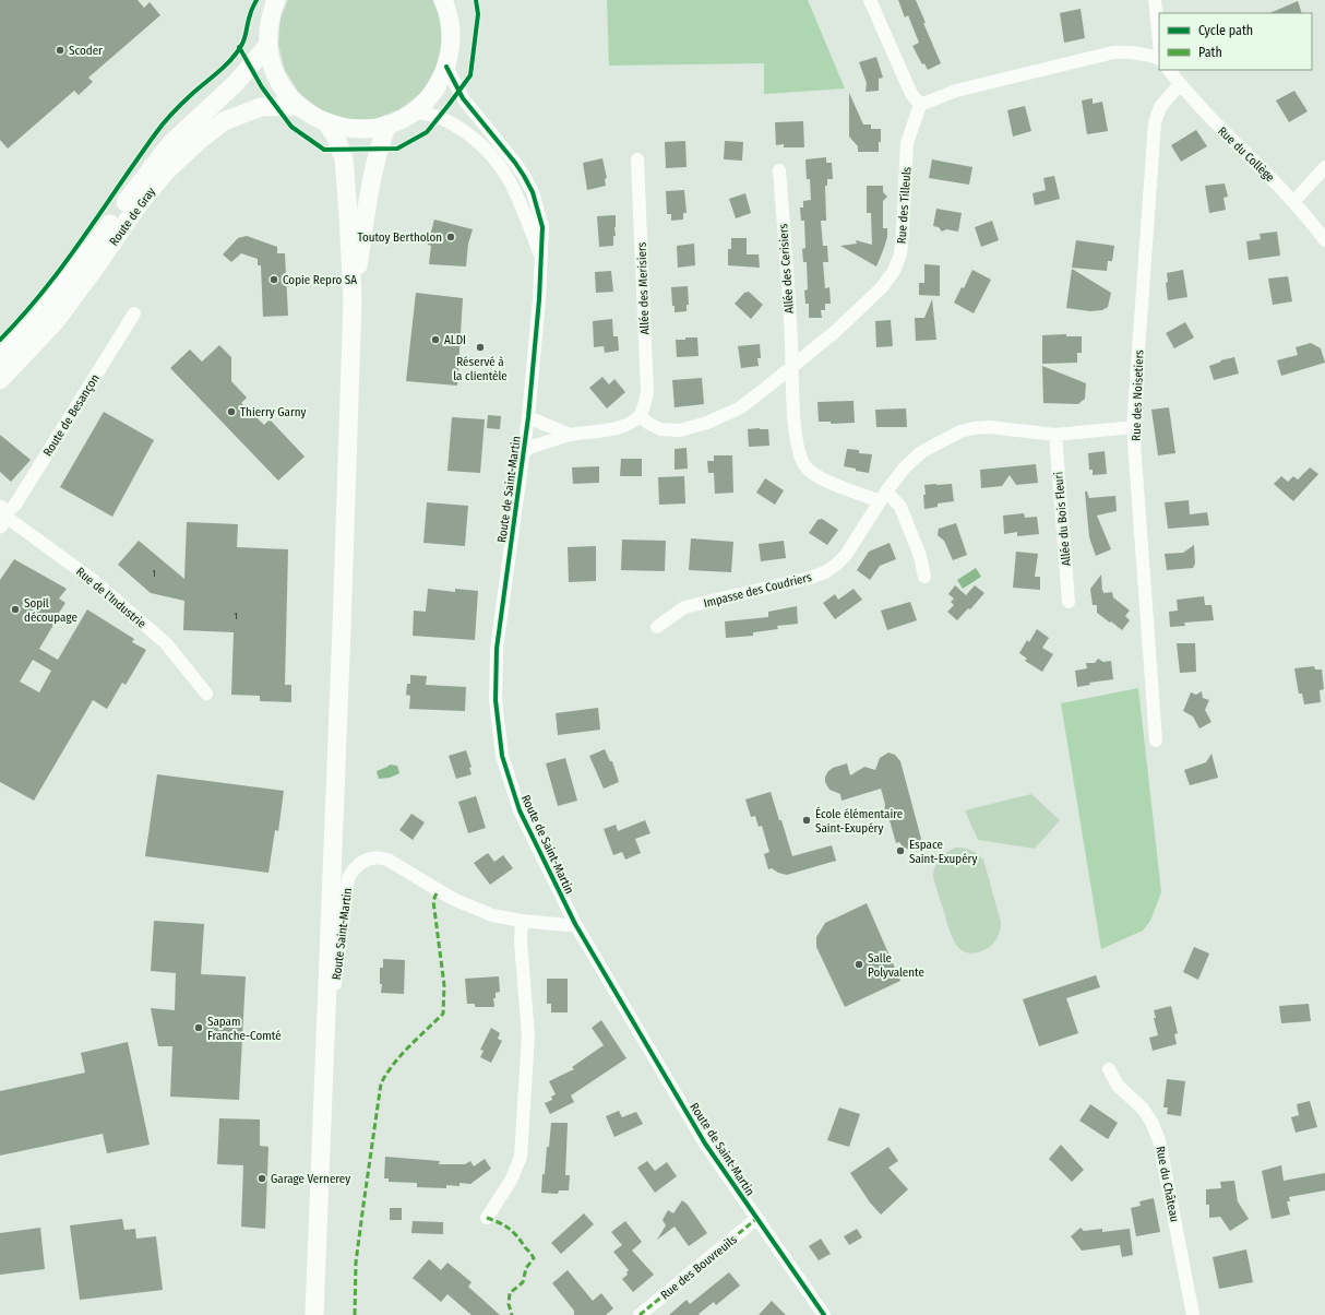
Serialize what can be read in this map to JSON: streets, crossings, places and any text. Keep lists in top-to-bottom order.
{
  "streets": {
    "main road": ["Route de Gray"],
    "street": [
      "Rue du Collège",
      "Rue des Tilleuls",
      "Allée des Cerisiers",
      "Allée des Merisiers",
      "Rue des Noisetiers",
      "Route de Besançon",
      "Route de Saint-Martin",
      "Allée du Bois Fleuri",
      "Impasse des Coudriers",
      "Rue de l'Industrie",
      "Route Saint-Martin",
      "Rue du Château",
      "Rue des Bouvreuils"
    ]
  },
  "crossings": [
    ["Rue du Collège", "Rue des Noisetiers"],
    ["Rue des Tilleuls", "Allée des Cerisiers"],
    ["Rue des Tilleuls", "Allée des Merisiers"],
    ["Allée des Cerisiers", "Impasse des Coudriers"],
    ["Rue des Noisetiers", "Impasse des Coudriers"],
    ["Route de Besançon", "Rue de l'Industrie"],
    ["Route de Saint-Martin", "Route Saint-Martin"],
    ["Route de Saint-Martin", "Rue des Bouvreuils"],
    ["Allée du Bois Fleuri", "Impasse des Coudriers"]
  ],
  "places": [
    "Scoder",
    "Toutoy Bertholon",
    "Copie Repro SA",
    "ALDI",
    "Réservé à la clientèle",
    "Thierry Garny",
    "Sopil découpage",
    "École élémentaire Saint-Exupéry",
    "Espace Saint-Exupéry",
    "Salle Polyvalente",
    "Sapam Franche-Comté",
    "Garage Vernerey"
  ],
  "house_numbers": ["1", "1"],
  "legend": ["Cycle path", "Path"]
}
